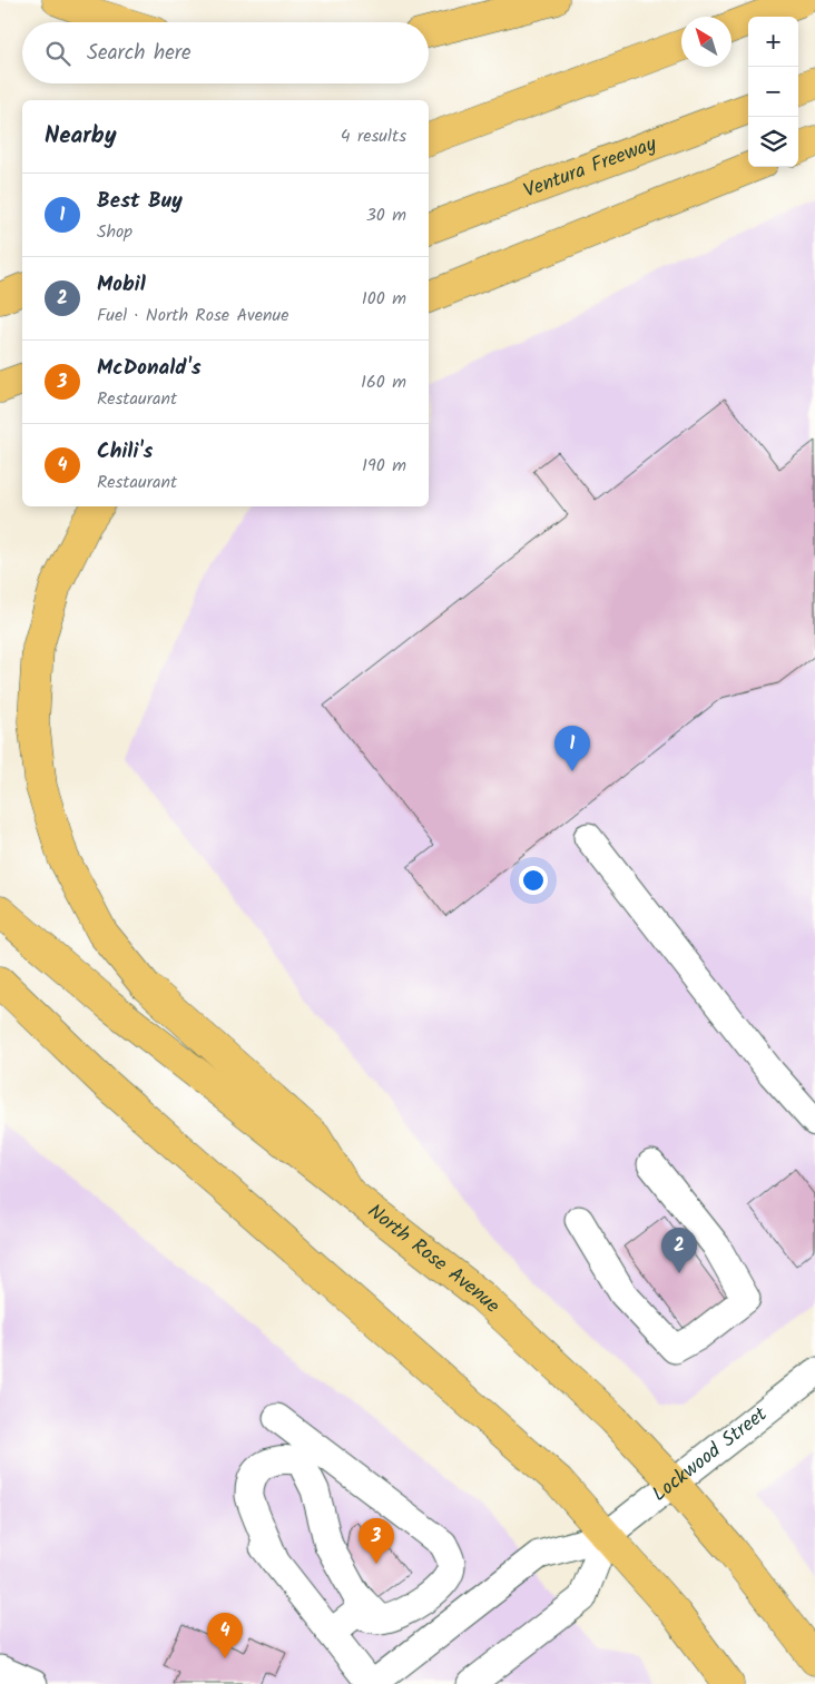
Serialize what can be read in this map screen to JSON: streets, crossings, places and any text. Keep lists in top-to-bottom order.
{
  "streets": {
    "main road": ["Ventura Freeway", "North Rose Avenue"],
    "street": ["Lockwood Street"]
  },
  "crossings": [
    ["North Rose Avenue", "Lockwood Street"]
  ],
  "north": "top left",
  "page": {
    "map_buttons": ["+", "−"],
    "search": "Search here",
    "heading": ["Nearby", "4 results"],
    "list": [
      {
        "mark": "1",
        "name": "Best Buy",
        "note": "Shop",
        "value": "30 m"
      },
      {
        "mark": "2",
        "name": "Mobil",
        "note": "Fuel · North Rose Avenue",
        "value": "100 m"
      },
      {
        "mark": "3",
        "name": "McDonald's",
        "note": "Restaurant",
        "value": "160 m"
      },
      {
        "mark": "4",
        "name": "Chili's",
        "note": "Restaurant",
        "value": "190 m"
      }
    ],
    "pins": [
      "1",
      "2",
      "3",
      "4"
    ]
  }
}
